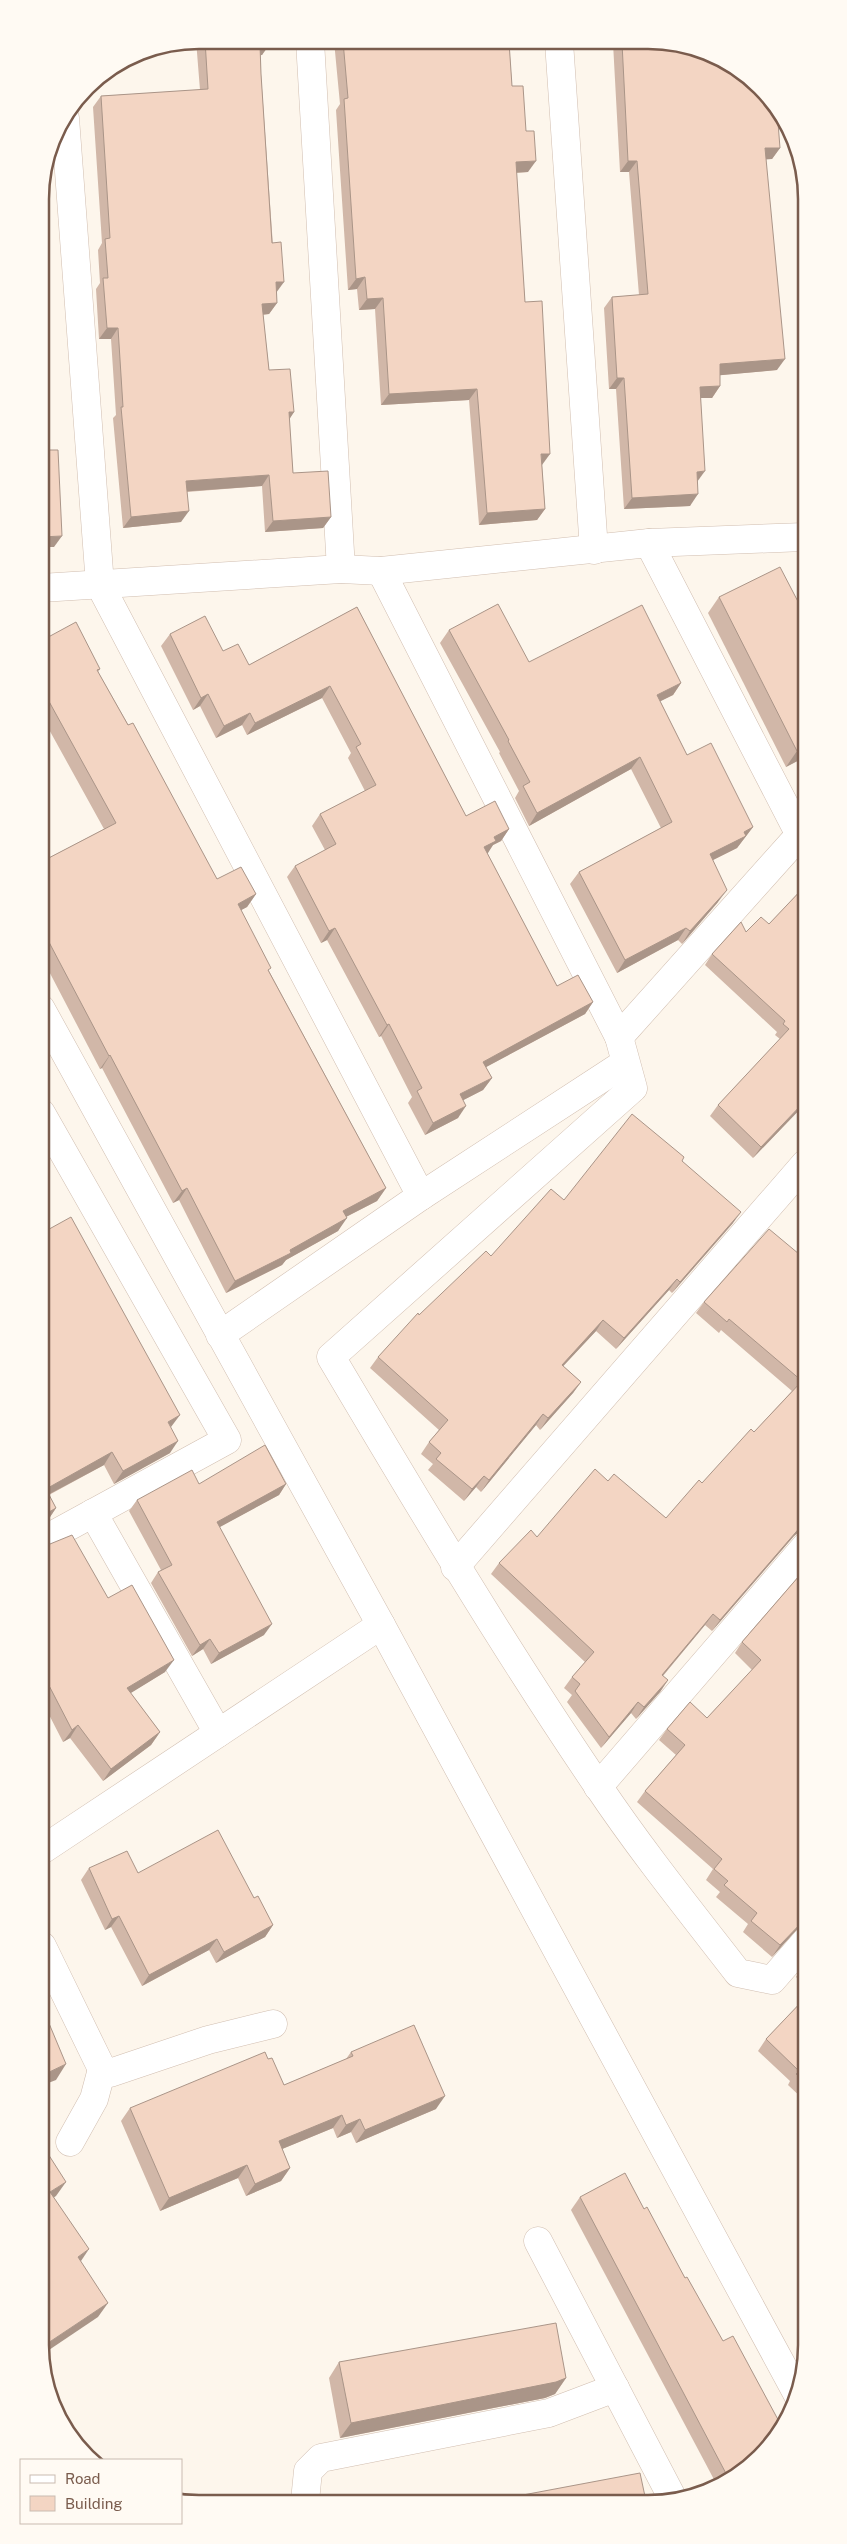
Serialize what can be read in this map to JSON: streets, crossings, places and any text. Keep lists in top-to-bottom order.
{
  "legend": ["Road", "Building"]
}
